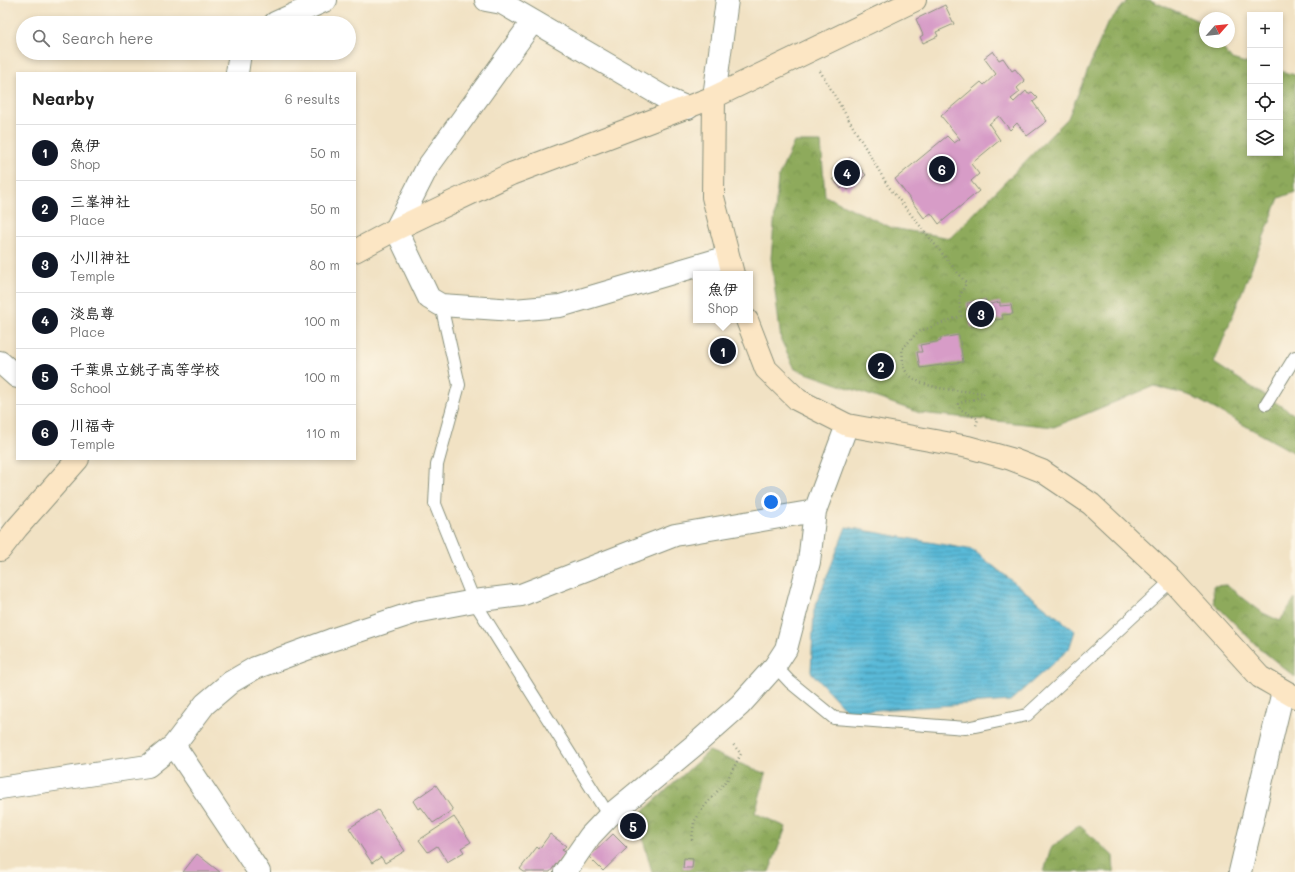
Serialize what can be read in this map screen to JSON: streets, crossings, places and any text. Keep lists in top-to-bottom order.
{
  "north": "top right",
  "page": {
    "map_buttons": ["+", "−"],
    "search": "Search here",
    "heading": ["Nearby", "6 results"],
    "list": [
      {
        "mark": "1",
        "name": "魚伊",
        "note": "Shop",
        "value": "50 m"
      },
      {
        "mark": "2",
        "name": "三峯神社",
        "note": "Place",
        "value": "50 m"
      },
      {
        "mark": "3",
        "name": "小川神社",
        "note": "Temple",
        "value": "80 m"
      },
      {
        "mark": "4",
        "name": "淡島尊",
        "note": "Place",
        "value": "100 m"
      },
      {
        "mark": "5",
        "name": "千葉県立銚子高等学校",
        "note": "School",
        "value": "100 m"
      },
      {
        "mark": "6",
        "name": "川福寺",
        "note": "Temple",
        "value": "110 m"
      }
    ],
    "pins": [
      "6",
      "4",
      "3",
      "1",
      "2",
      "5"
    ],
    "popup": ["魚伊", "Shop"]
  }
}
